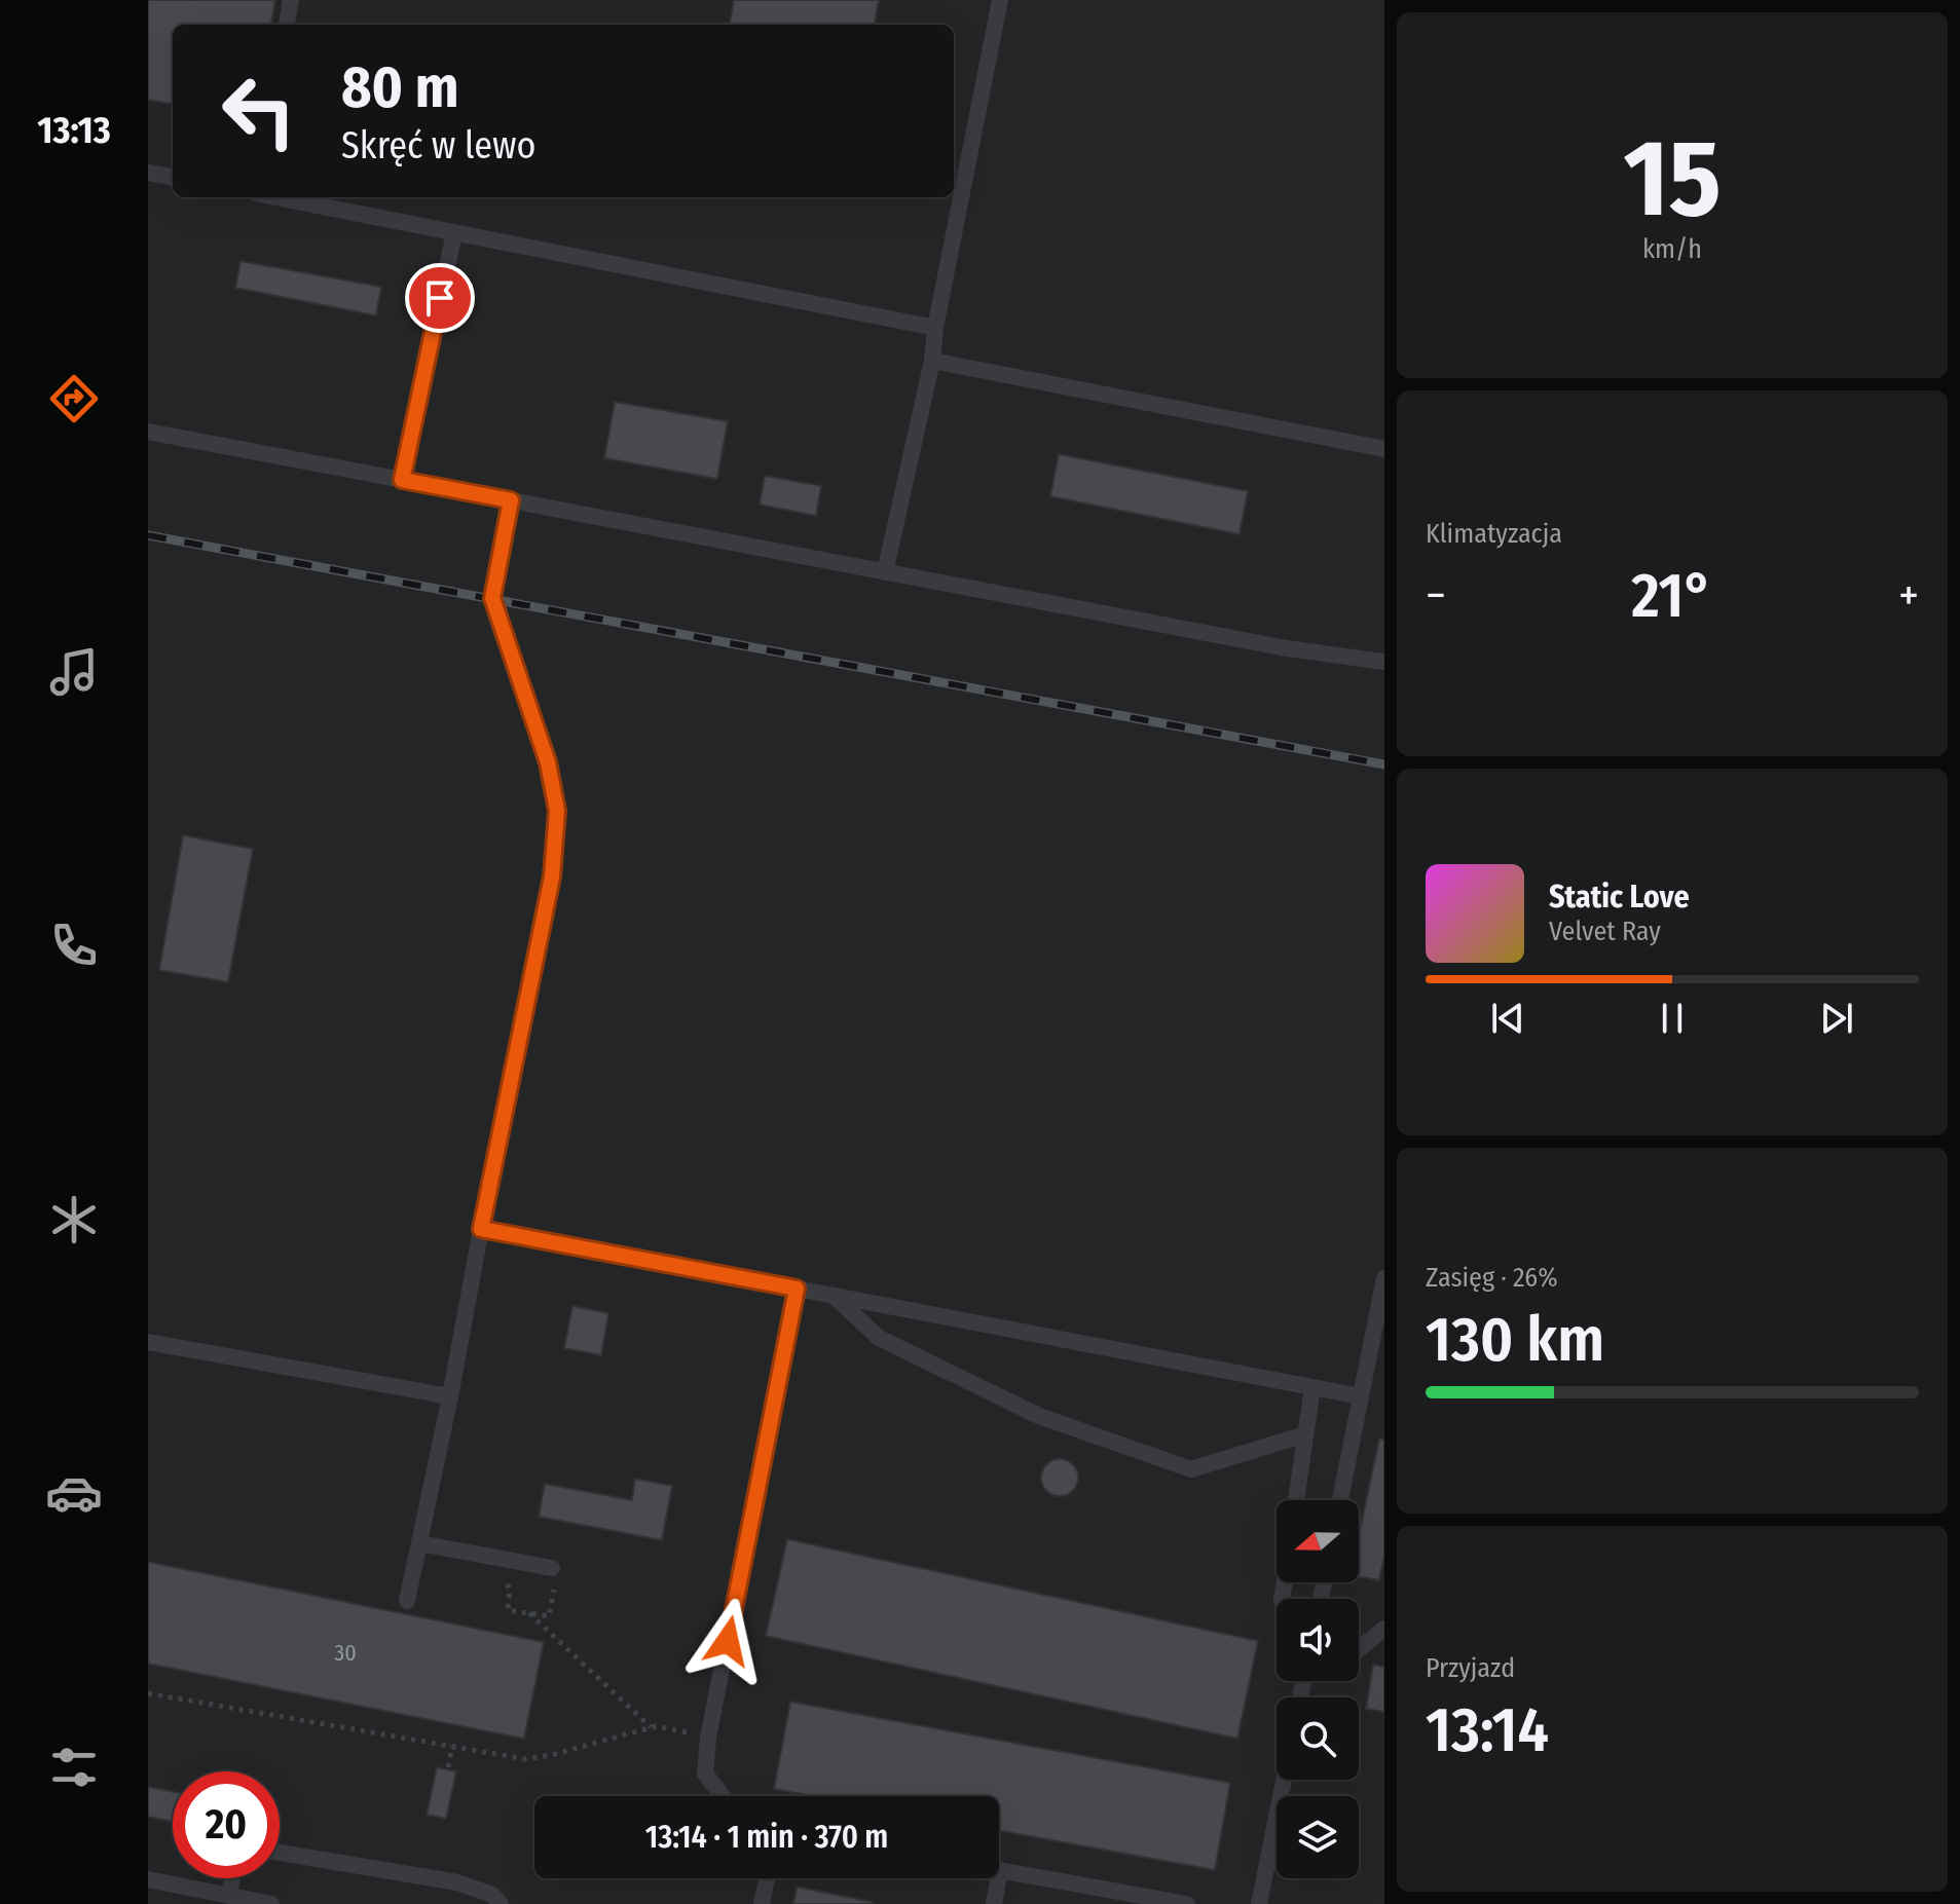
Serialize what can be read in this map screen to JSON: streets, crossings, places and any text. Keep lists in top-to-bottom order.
{
  "house_numbers": ["30"],
  "north": "left",
  "page": {
    "tabs": "13:13",
    "tile": [
      ["15", "km/h"],
      "Klimatyzacja",
      ["Zasięg · 26%", "130 km"],
      ["Przyjazd", "13:14"]
    ],
    "turn": ["80 m", "Skręć w lewo"],
    "heat": ["−", "21°", "+"],
    "song": ["Static Love", "Velvet Ray"],
    "limit": "20",
    "trip": "13:14 · 1 min · 370 m"
  }
}
